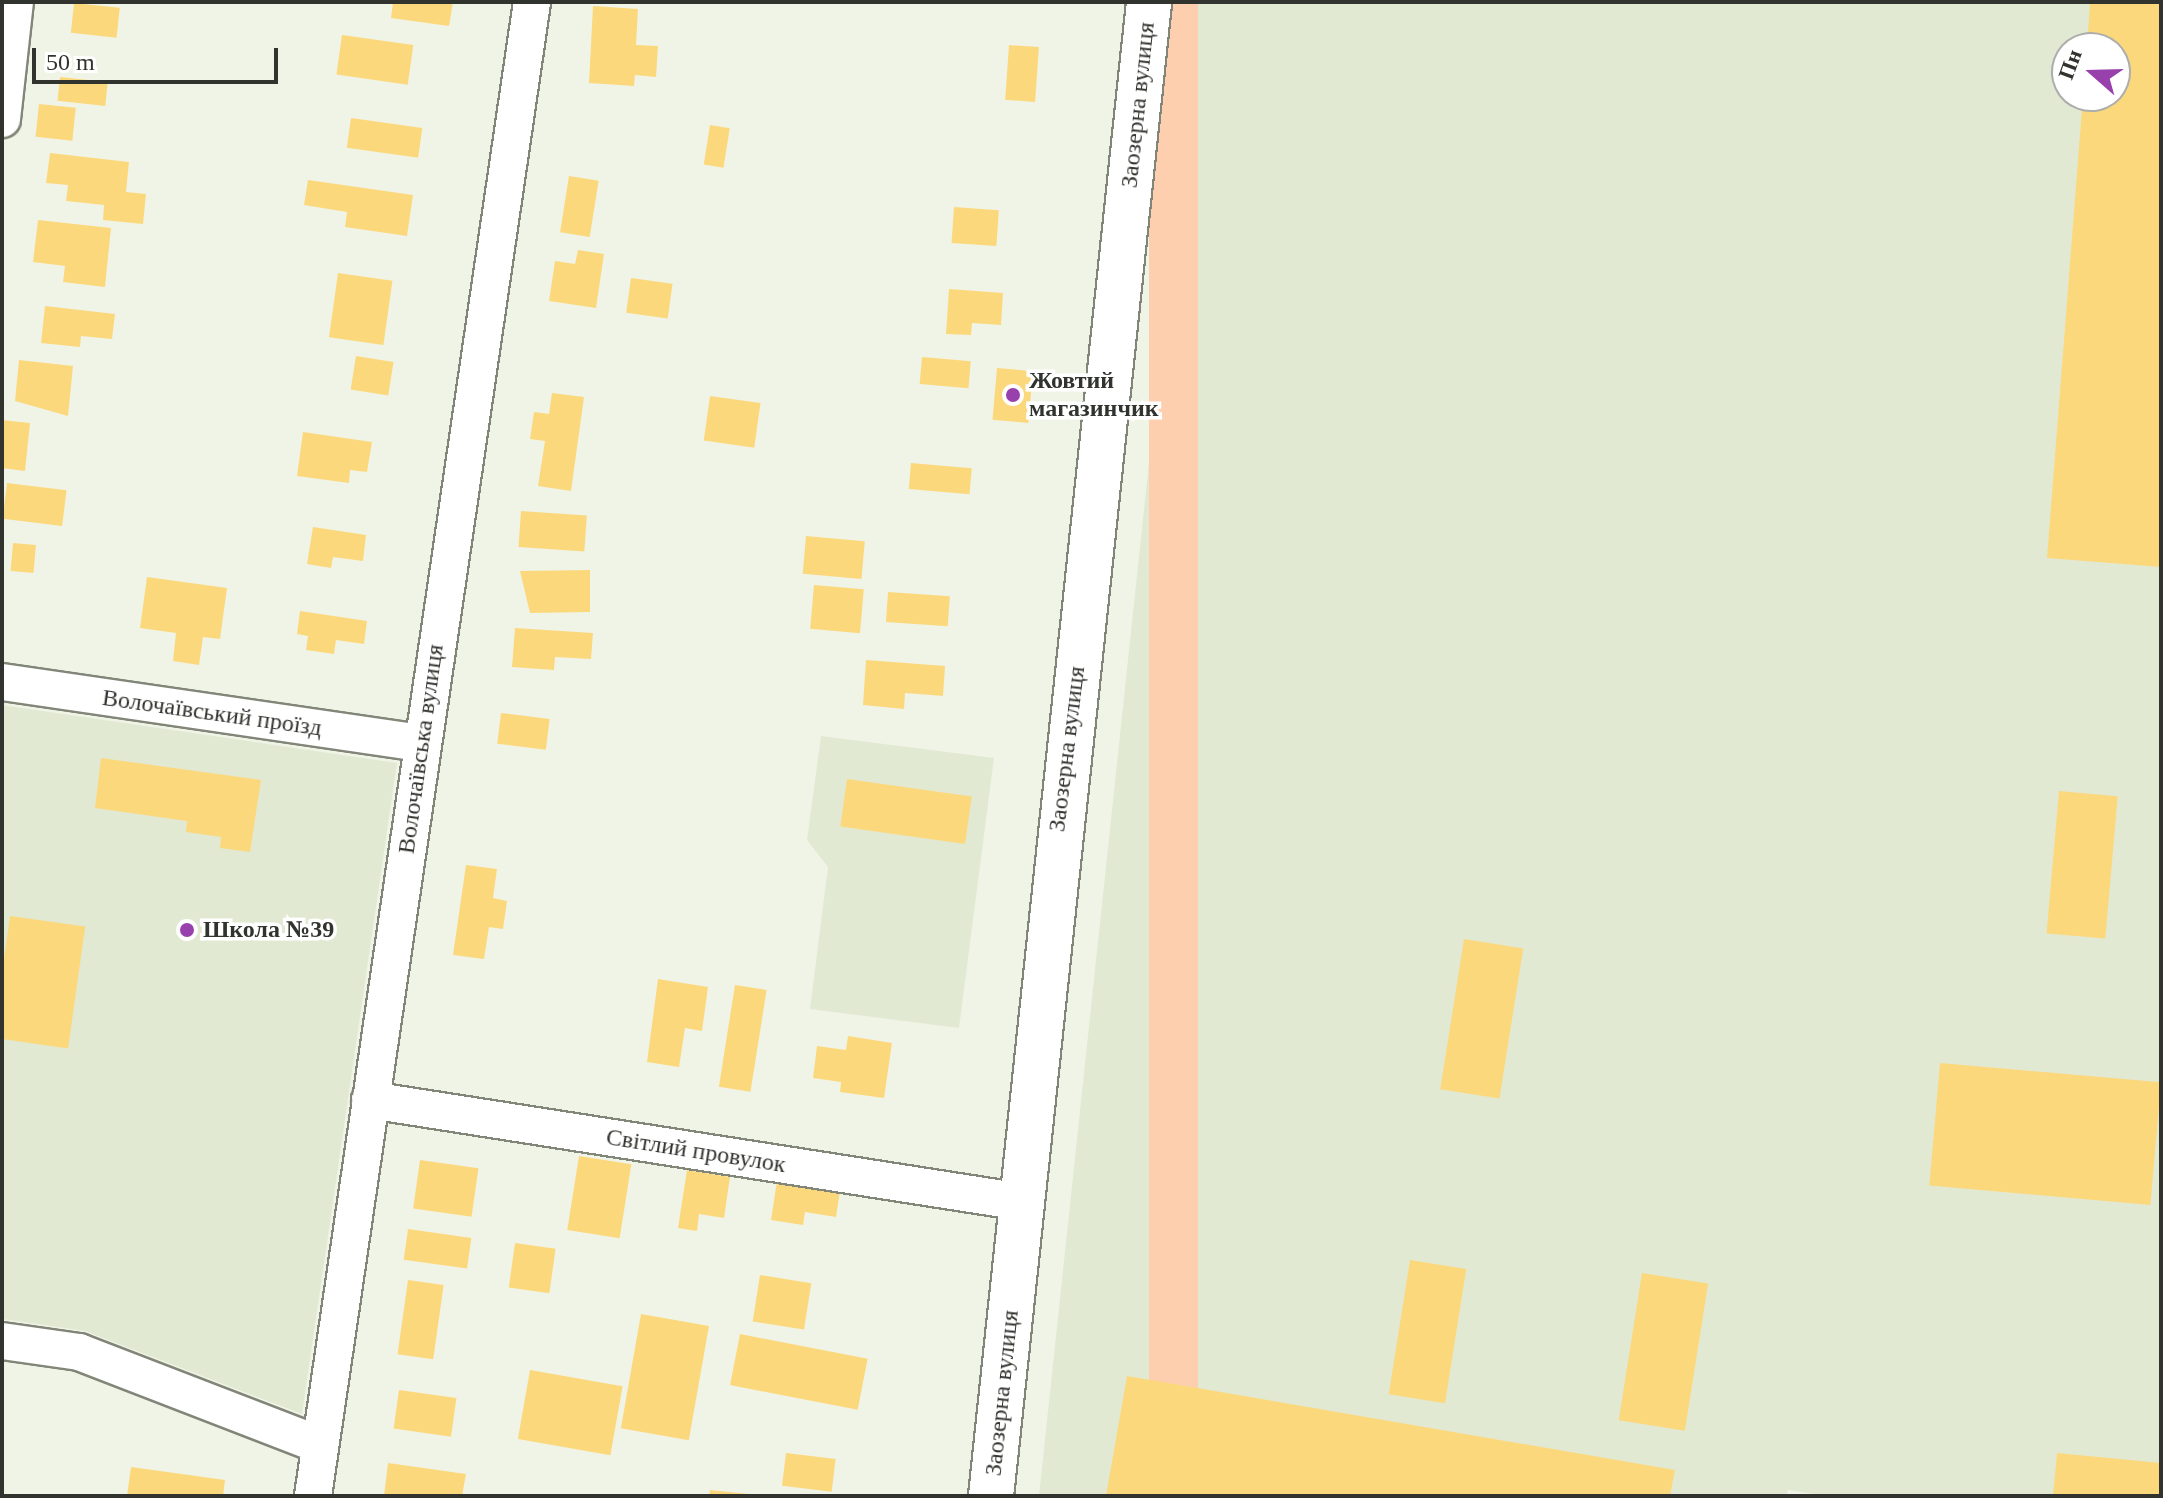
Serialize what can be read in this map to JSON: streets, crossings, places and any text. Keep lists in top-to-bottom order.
{
  "streets": {
    "street": [
      "Заозерна вулиця",
      "Волочаївський проїзд",
      "Волочаївська вулиця",
      "Світлий провулок"
    ]
  },
  "crossings": [
    ["Заозерна вулиця", "Світлий провулок"],
    ["Волочаївський проїзд", "Волочаївська вулиця"],
    ["Волочаївська вулиця", "Світлий провулок"]
  ],
  "places": ["Жовтий магазинчик", "Школа №39"],
  "scale_bar": "50 m",
  "north": "left"
}
